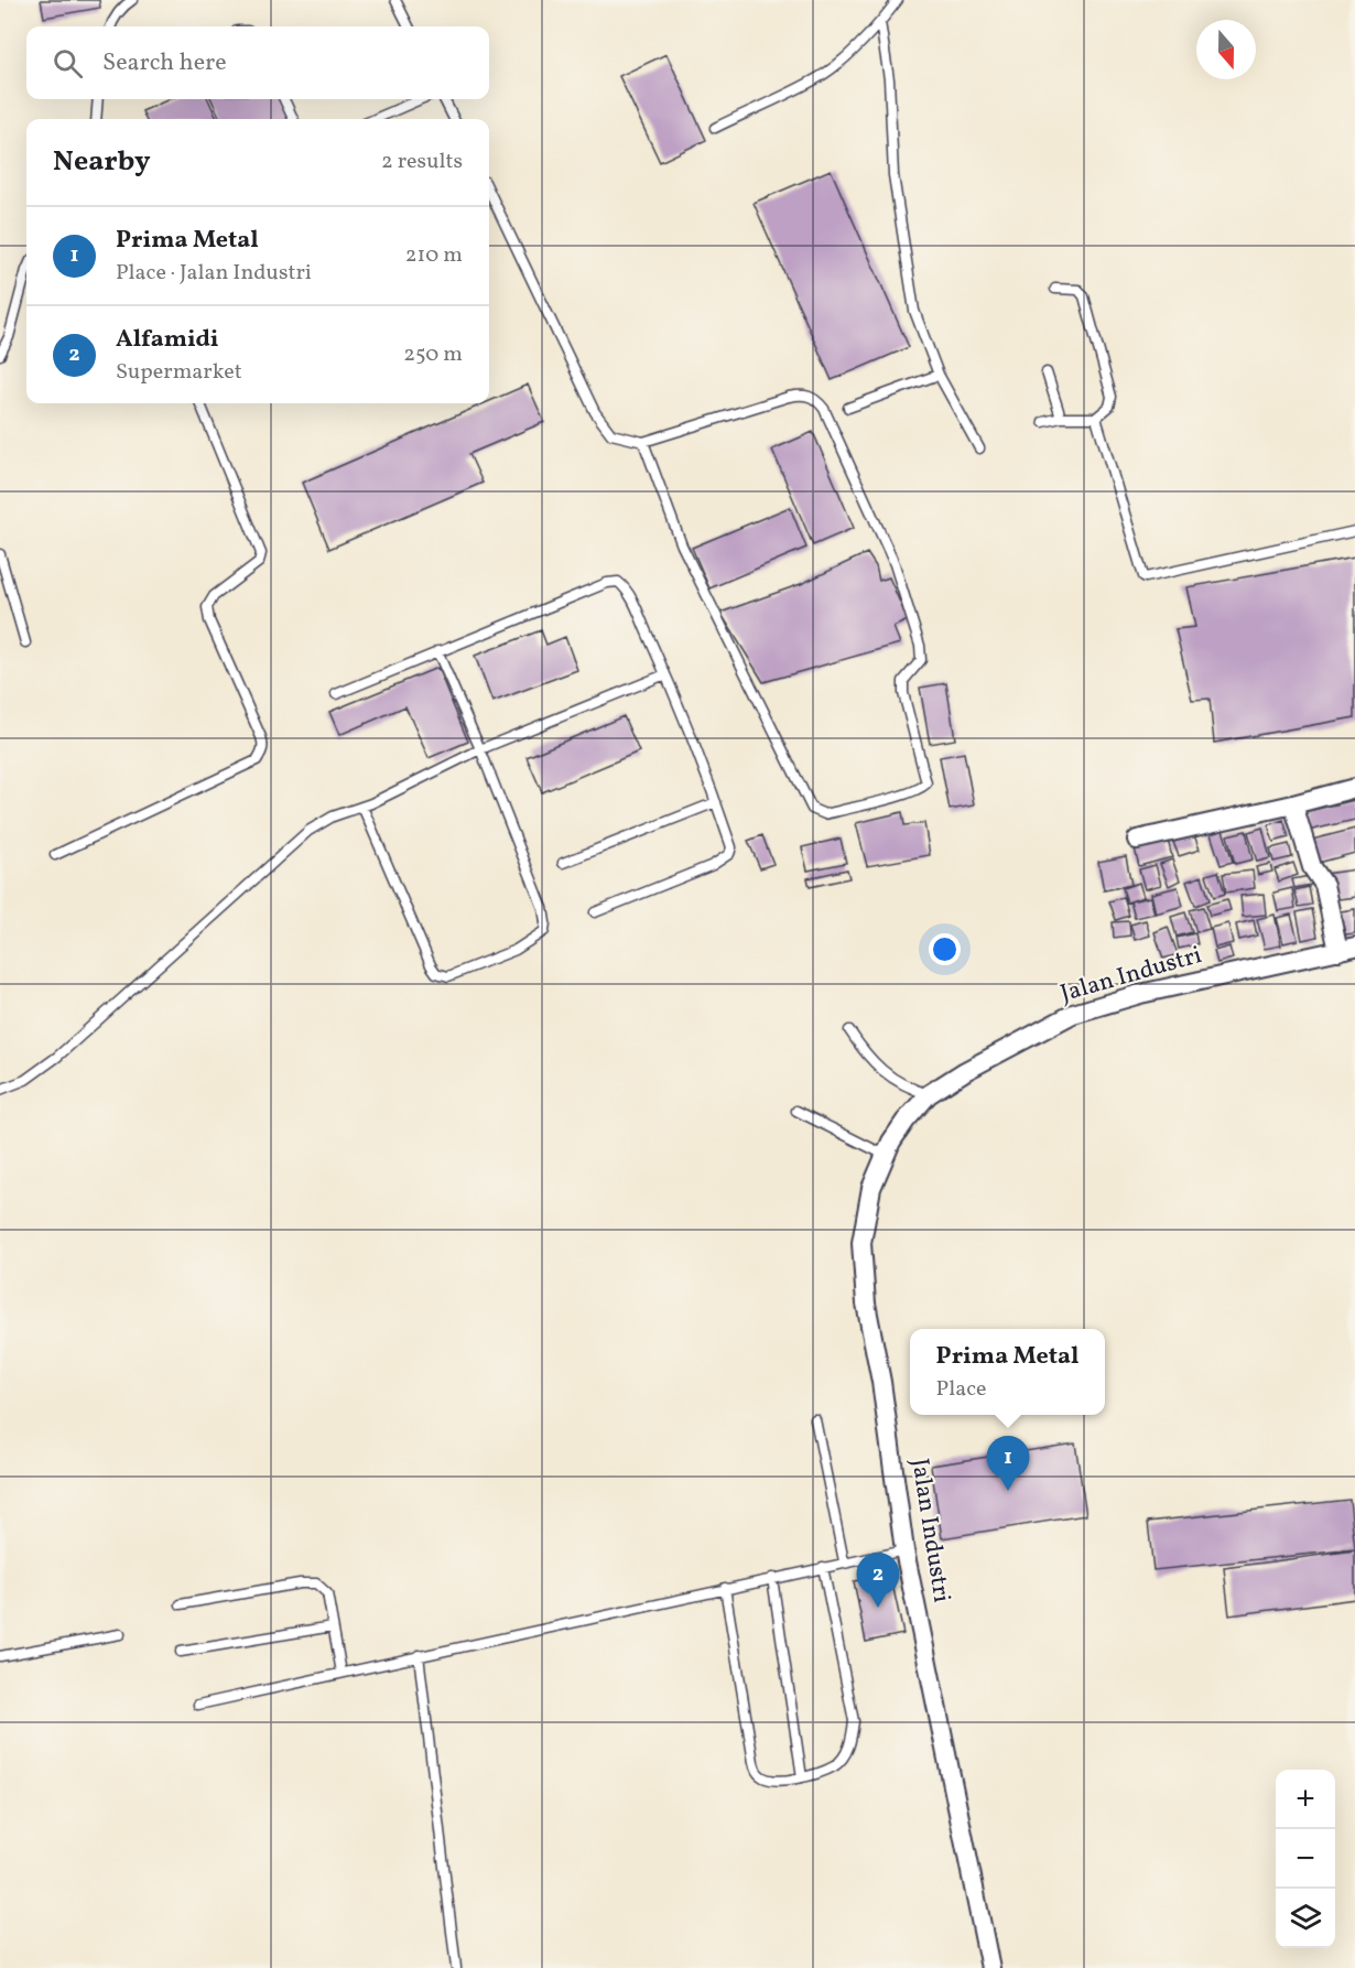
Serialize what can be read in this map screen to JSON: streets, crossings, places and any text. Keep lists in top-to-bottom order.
{
  "streets": {
    "street": ["Jalan Industri"]
  },
  "north": "bottom",
  "page": {
    "search": "Search here",
    "heading": ["Nearby", "2 results"],
    "list": [
      {
        "mark": "1",
        "name": "Prima Metal",
        "note": "Place · Jalan Industri",
        "value": "210 m"
      },
      {
        "mark": "2",
        "name": "Alfamidi",
        "note": "Supermarket",
        "value": "250 m"
      }
    ],
    "popup": ["Prima Metal", "Place"],
    "pins": ["1", "2"],
    "map_buttons": ["+", "−"]
  }
}
